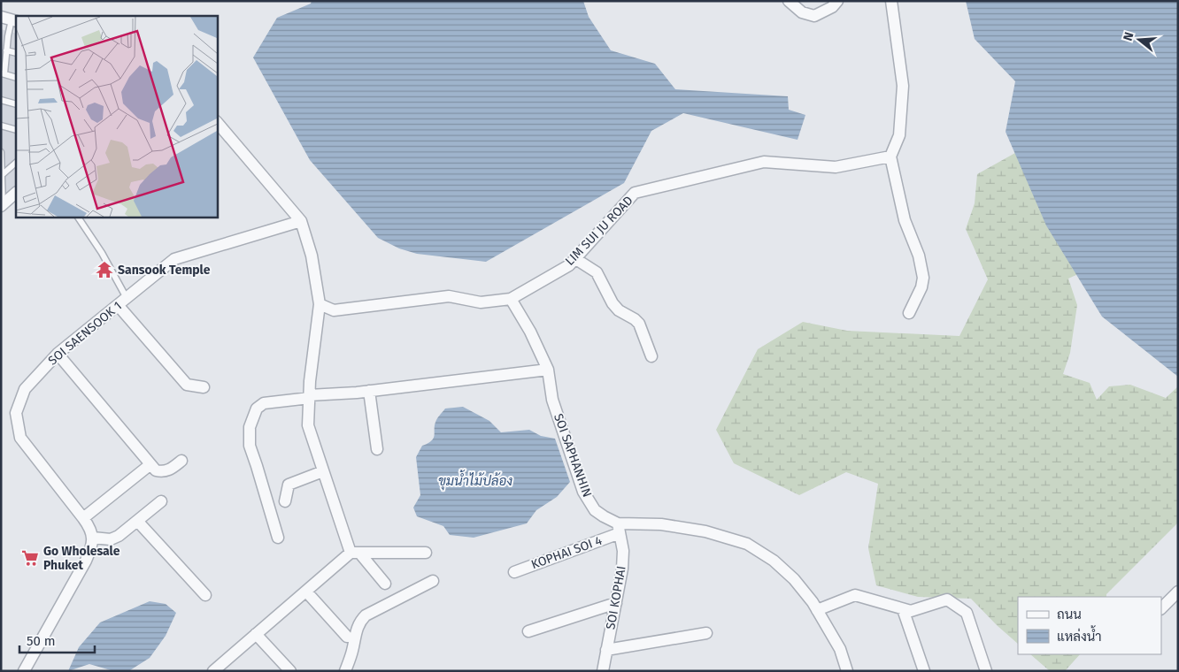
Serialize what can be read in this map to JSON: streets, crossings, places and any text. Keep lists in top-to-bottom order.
{
  "streets": {
    "street": [
      "LIM SUI JU ROAD",
      "SOI SAENSOOK 1",
      "SOI SAPHANHIN",
      "KOPHAI SOI 4",
      "SOI KOPHAI"
    ]
  },
  "crossings": [
    ["LIM SUI JU ROAD", "SOI SAPHANHIN"],
    ["SOI SAPHANHIN", "KOPHAI SOI 4"],
    ["SOI SAPHANHIN", "SOI KOPHAI"],
    ["KOPHAI SOI 4", "SOI KOPHAI"]
  ],
  "water": ["ขุมน้ำไม้ปล้อง"],
  "places": {
    "temple": ["Sansook Temple"],
    "supermarket": ["Go Wholesale Phuket"]
  },
  "legend": ["ถนน", "แหล่งน้ำ"],
  "scale_bar": "50 m",
  "north": "left"
}
